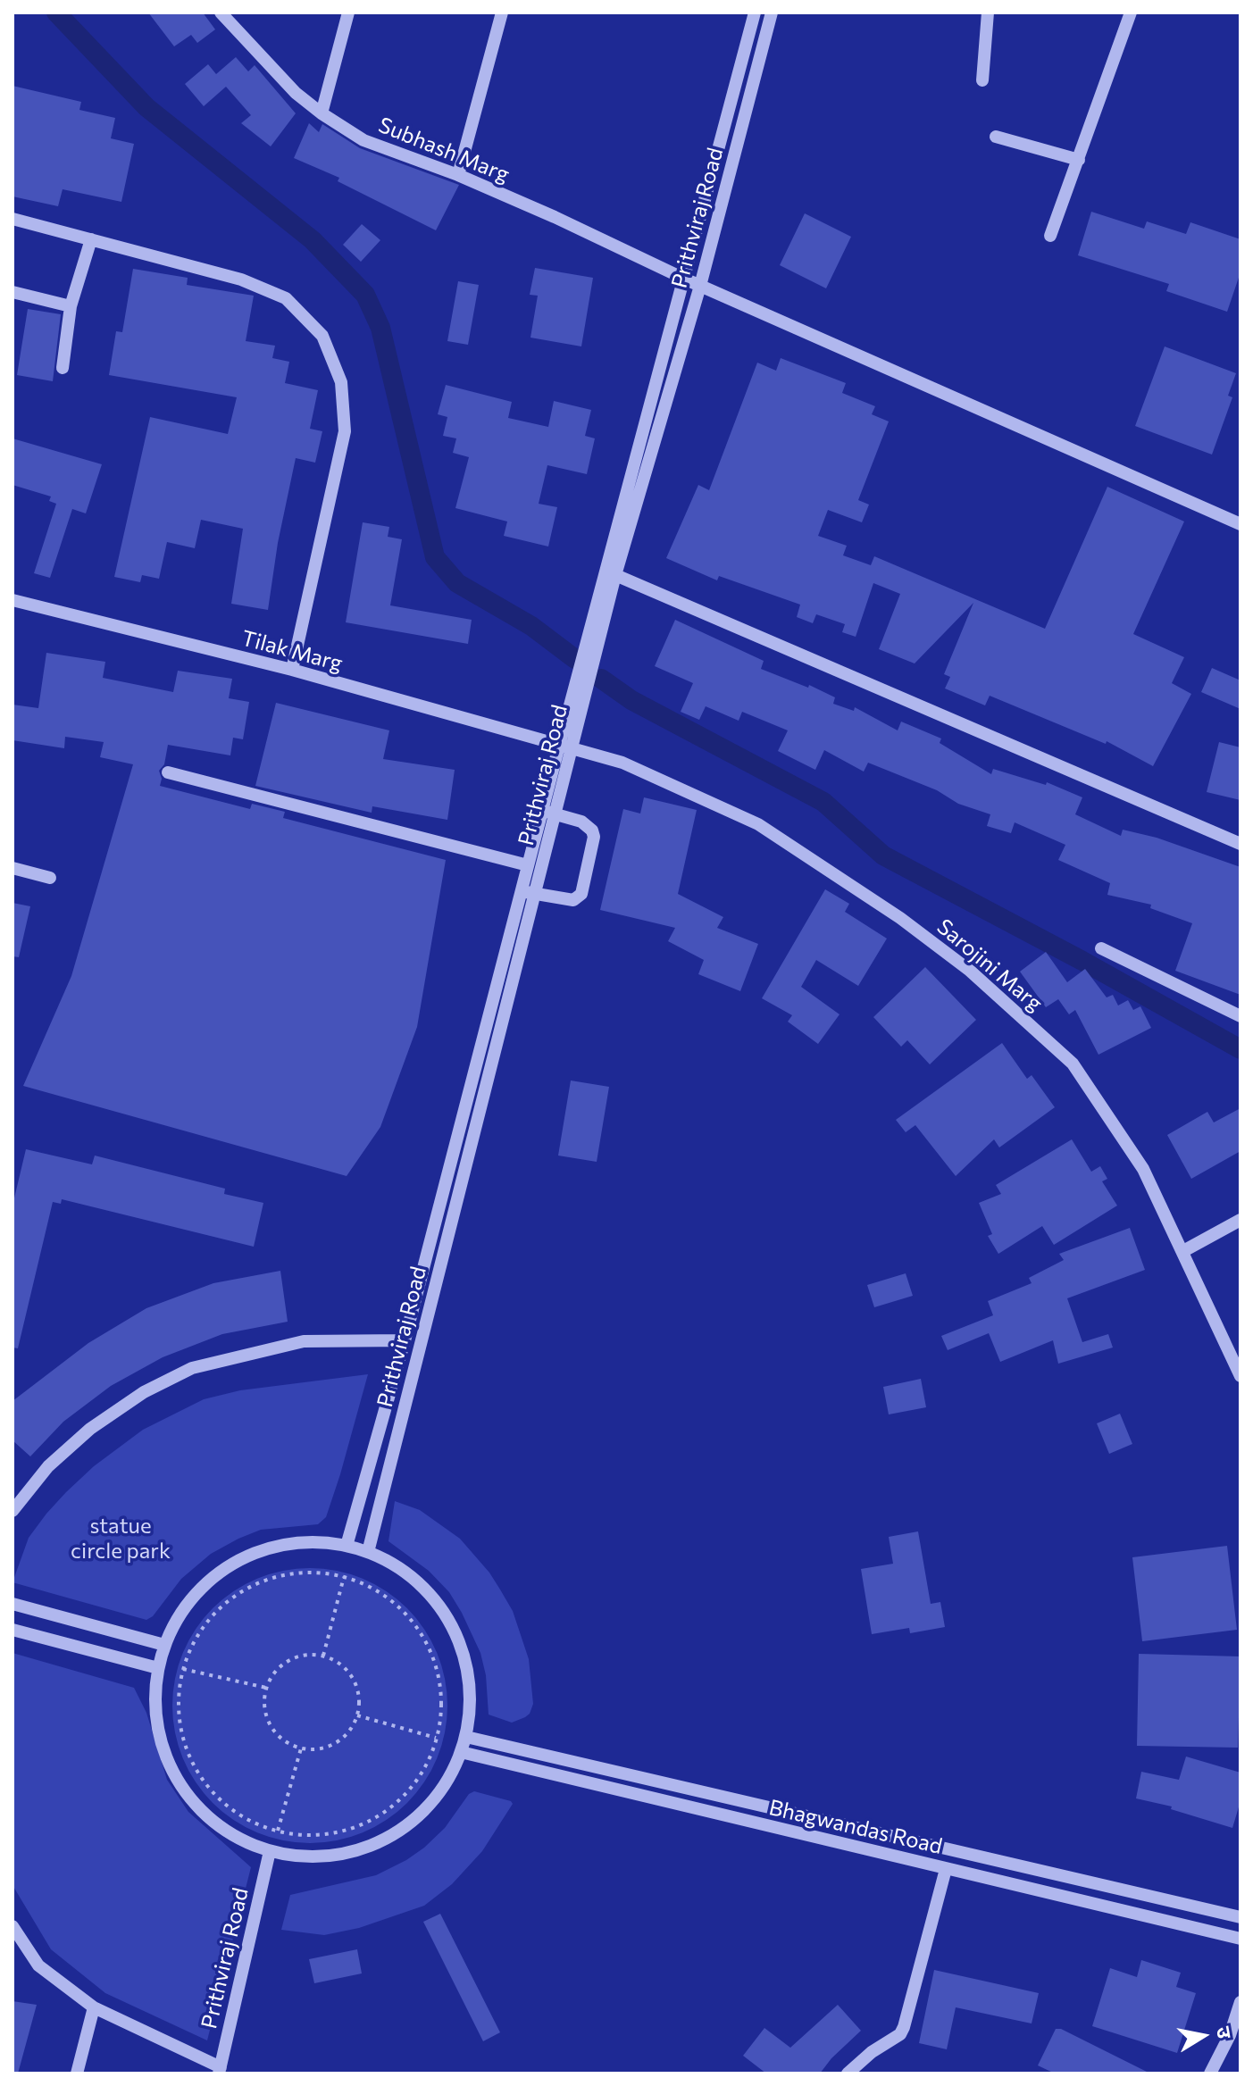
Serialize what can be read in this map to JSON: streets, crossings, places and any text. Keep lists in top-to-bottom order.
{
  "streets": {
    "street": [
      "Subhash Marg",
      "Prithviraj Road",
      "Tilak Marg",
      "Sarojini Marg",
      "Bhagwandas Road"
    ]
  },
  "crossings": [
    ["Subhash Marg", "Prithviraj Road"],
    ["Prithviraj Road", "Tilak Marg"],
    ["Prithviraj Road", "Sarojini Marg"],
    ["Tilak Marg", "Sarojini Marg"]
  ],
  "parks": ["statue circle park"],
  "north": "right"
}
